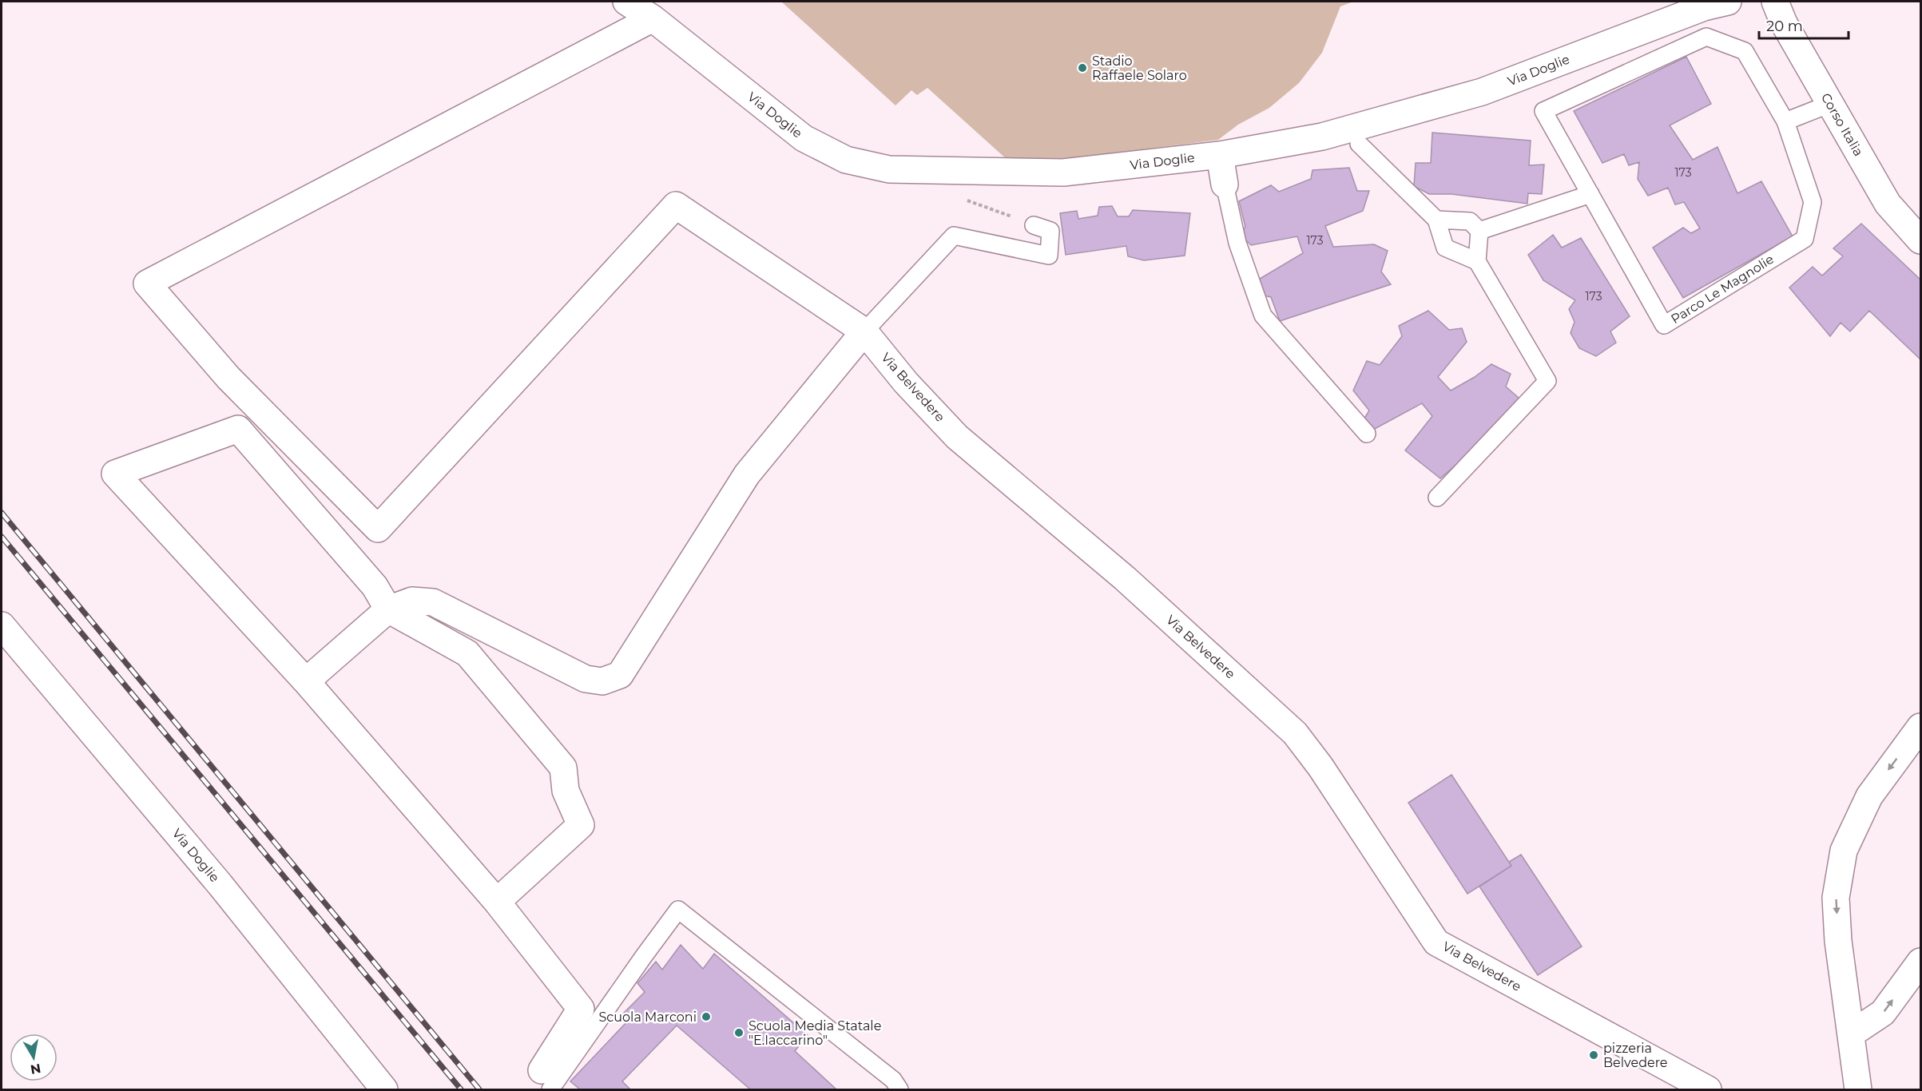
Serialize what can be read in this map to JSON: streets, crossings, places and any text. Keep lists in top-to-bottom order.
{
  "streets": {
    "street": ["Via Doglie", "Corso Italia", "Via Belvedere"],
    "lane": ["Parco Le Magnolie"]
  },
  "crossings": [
    ["Via Doglie", "Via Belvedere"]
  ],
  "places": [
    "Stadio Raffaele Solaro",
    "Scuola Marconi",
    "Scuola Media Statale \"E.Iaccarino\"",
    "pizzeria Belvedere"
  ],
  "house_numbers": ["173", "173", "173"],
  "scale_bar": "20 m",
  "north": "bottom"
}
